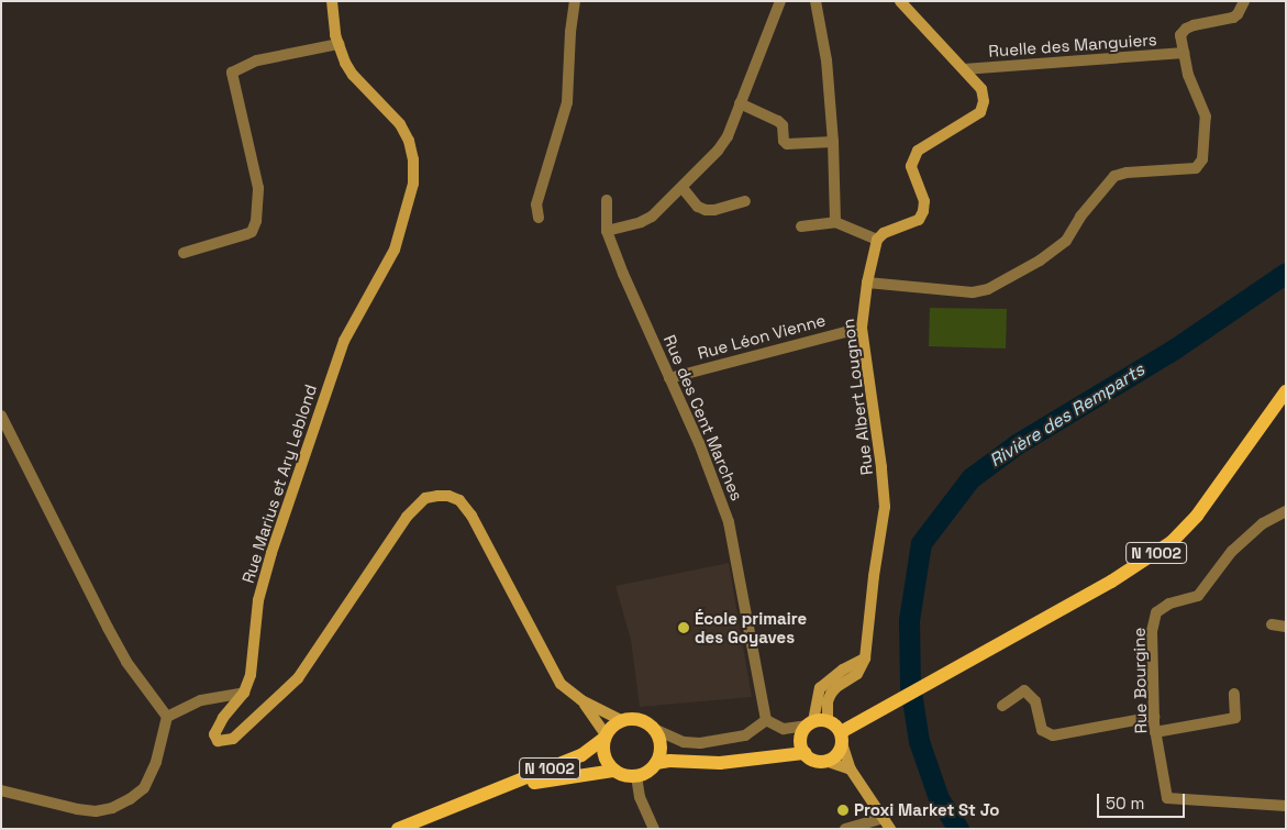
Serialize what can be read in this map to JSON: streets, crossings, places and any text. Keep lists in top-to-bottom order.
{
  "streets": {
    "main road": ["Rue Albert Lougnon", "Rue Marius et Ary Leblond", "N 1002"],
    "street": [
      "Ruelle des Manguiers",
      "Rue Léon Vienne",
      "Rue des Cent Marches",
      "Rue Bourgine"
    ]
  },
  "crossings": [
    ["Rue Léon Vienne", "Rue Albert Lougnon"],
    ["Rue Léon Vienne", "Rue des Cent Marches"],
    ["Rue Marius et Ary Leblond", "N 1002"]
  ],
  "water": ["Rivière des Remparts"],
  "places": ["École primaire des Goyaves", "Proxi Market St Jo"],
  "scale_bar": "50 m"
}
